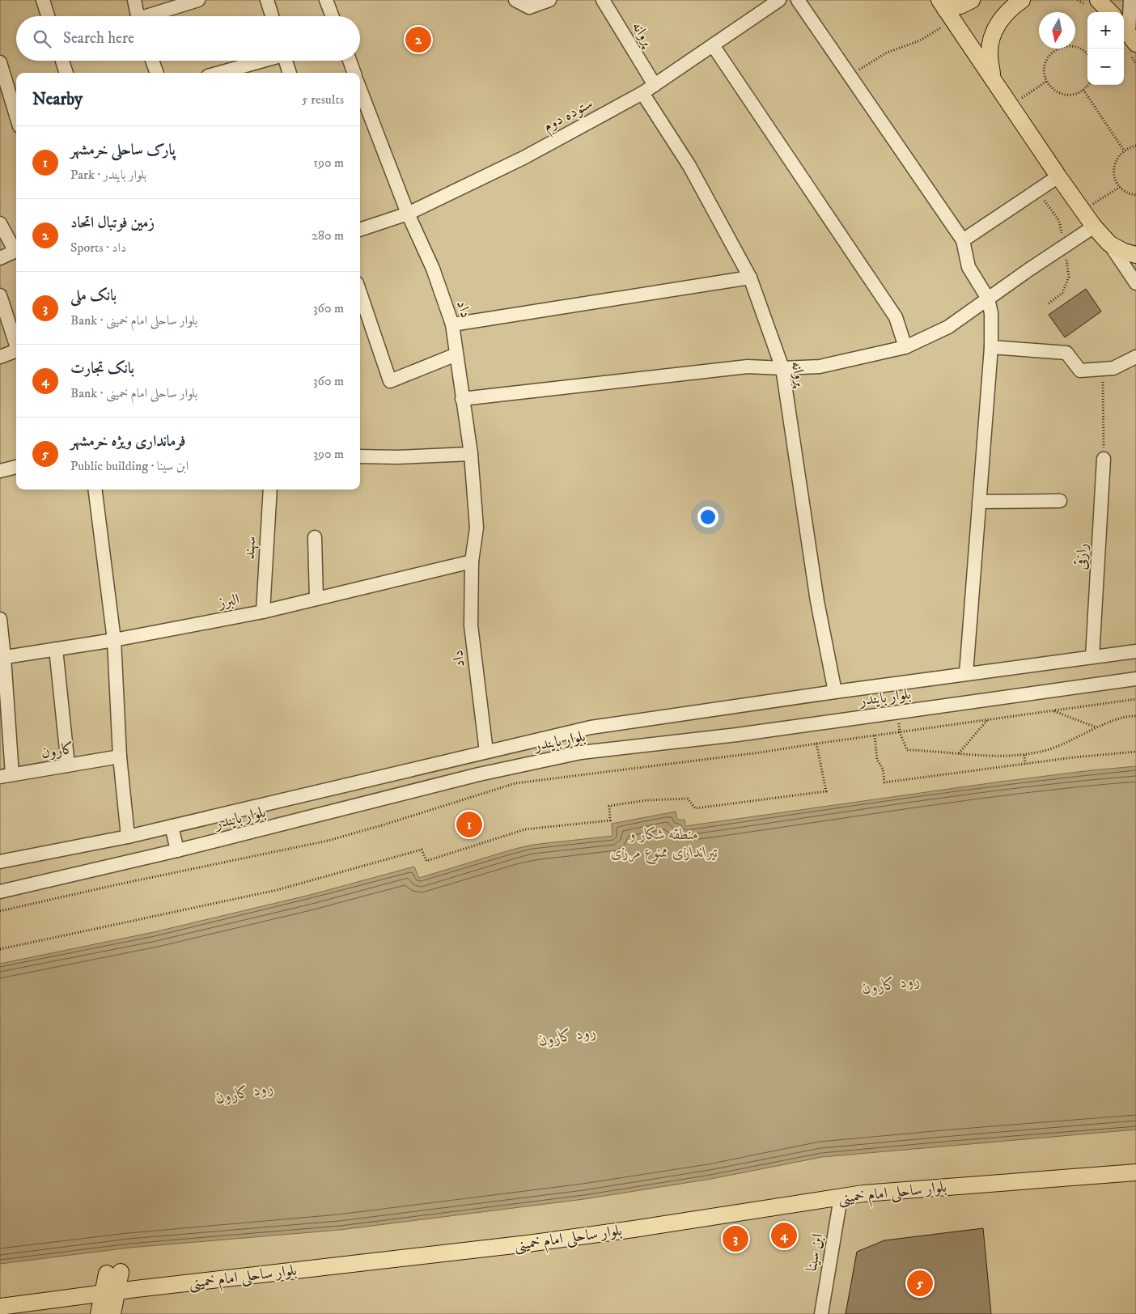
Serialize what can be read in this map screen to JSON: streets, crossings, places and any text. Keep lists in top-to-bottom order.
{
  "streets": {
    "main road": ["بلوار ساحلی امام خمینی"],
    "street": [
      "پروانه",
      "ستوده دوم",
      "داد",
      "سهند",
      "رازقی",
      "البرز",
      "بلوار بایندر",
      "کارون",
      "ابن سینا"
    ]
  },
  "crossings": [
    ["پروانه", "ستوده دوم"],
    ["پروانه", "بلوار بایندر"],
    ["ستوده دوم", "داد"],
    ["داد", "البرز"],
    ["داد", "بلوار بایندر"],
    ["سهند", "البرز"],
    ["رازقی", "بلوار بایندر"],
    ["بلوار ساحلی امام خمینی", "ابن سینا"]
  ],
  "water": ["رود کارون"],
  "parks": ["منطقه شکار و تیراندازی ممنوع مرزی"],
  "north": "bottom",
  "page": {
    "map_buttons": ["+", "−"],
    "search": "Search here",
    "pins": [
      "2",
      "1",
      "4",
      "3",
      "5"
    ],
    "heading": ["Nearby", "5 results"],
    "list": [
      {
        "mark": "1",
        "name": "پارک ساحلی خرمشهر",
        "note": "Park · بلوار بایندر",
        "value": "190 m"
      },
      {
        "mark": "2",
        "name": "زمین فوتبال اتحاد",
        "note": "Sports · داد",
        "value": "280 m"
      },
      {
        "mark": "3",
        "name": "بانک ملی",
        "note": "Bank · بلوار ساحلی امام خمینی",
        "value": "360 m"
      },
      {
        "mark": "4",
        "name": "بانک تجارت",
        "note": "Bank · بلوار ساحلی امام خمینی",
        "value": "360 m"
      },
      {
        "mark": "5",
        "name": "فرمانداری ویژه خرمشهر",
        "note": "Public building · ابن سینا",
        "value": "390 m"
      }
    ]
  }
}
